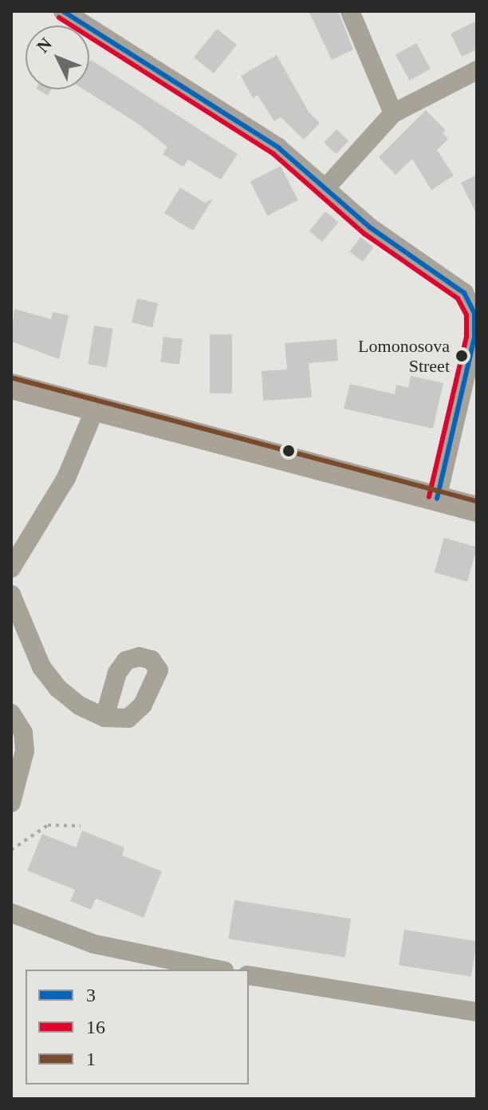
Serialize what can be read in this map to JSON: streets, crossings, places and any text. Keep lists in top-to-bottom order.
{
  "places": ["Lomonosova Street"],
  "lines": ["transit line 3", "transit line 16", "transit line 1"],
  "legend": ["3", "16", "1"],
  "north": "top left"
}
